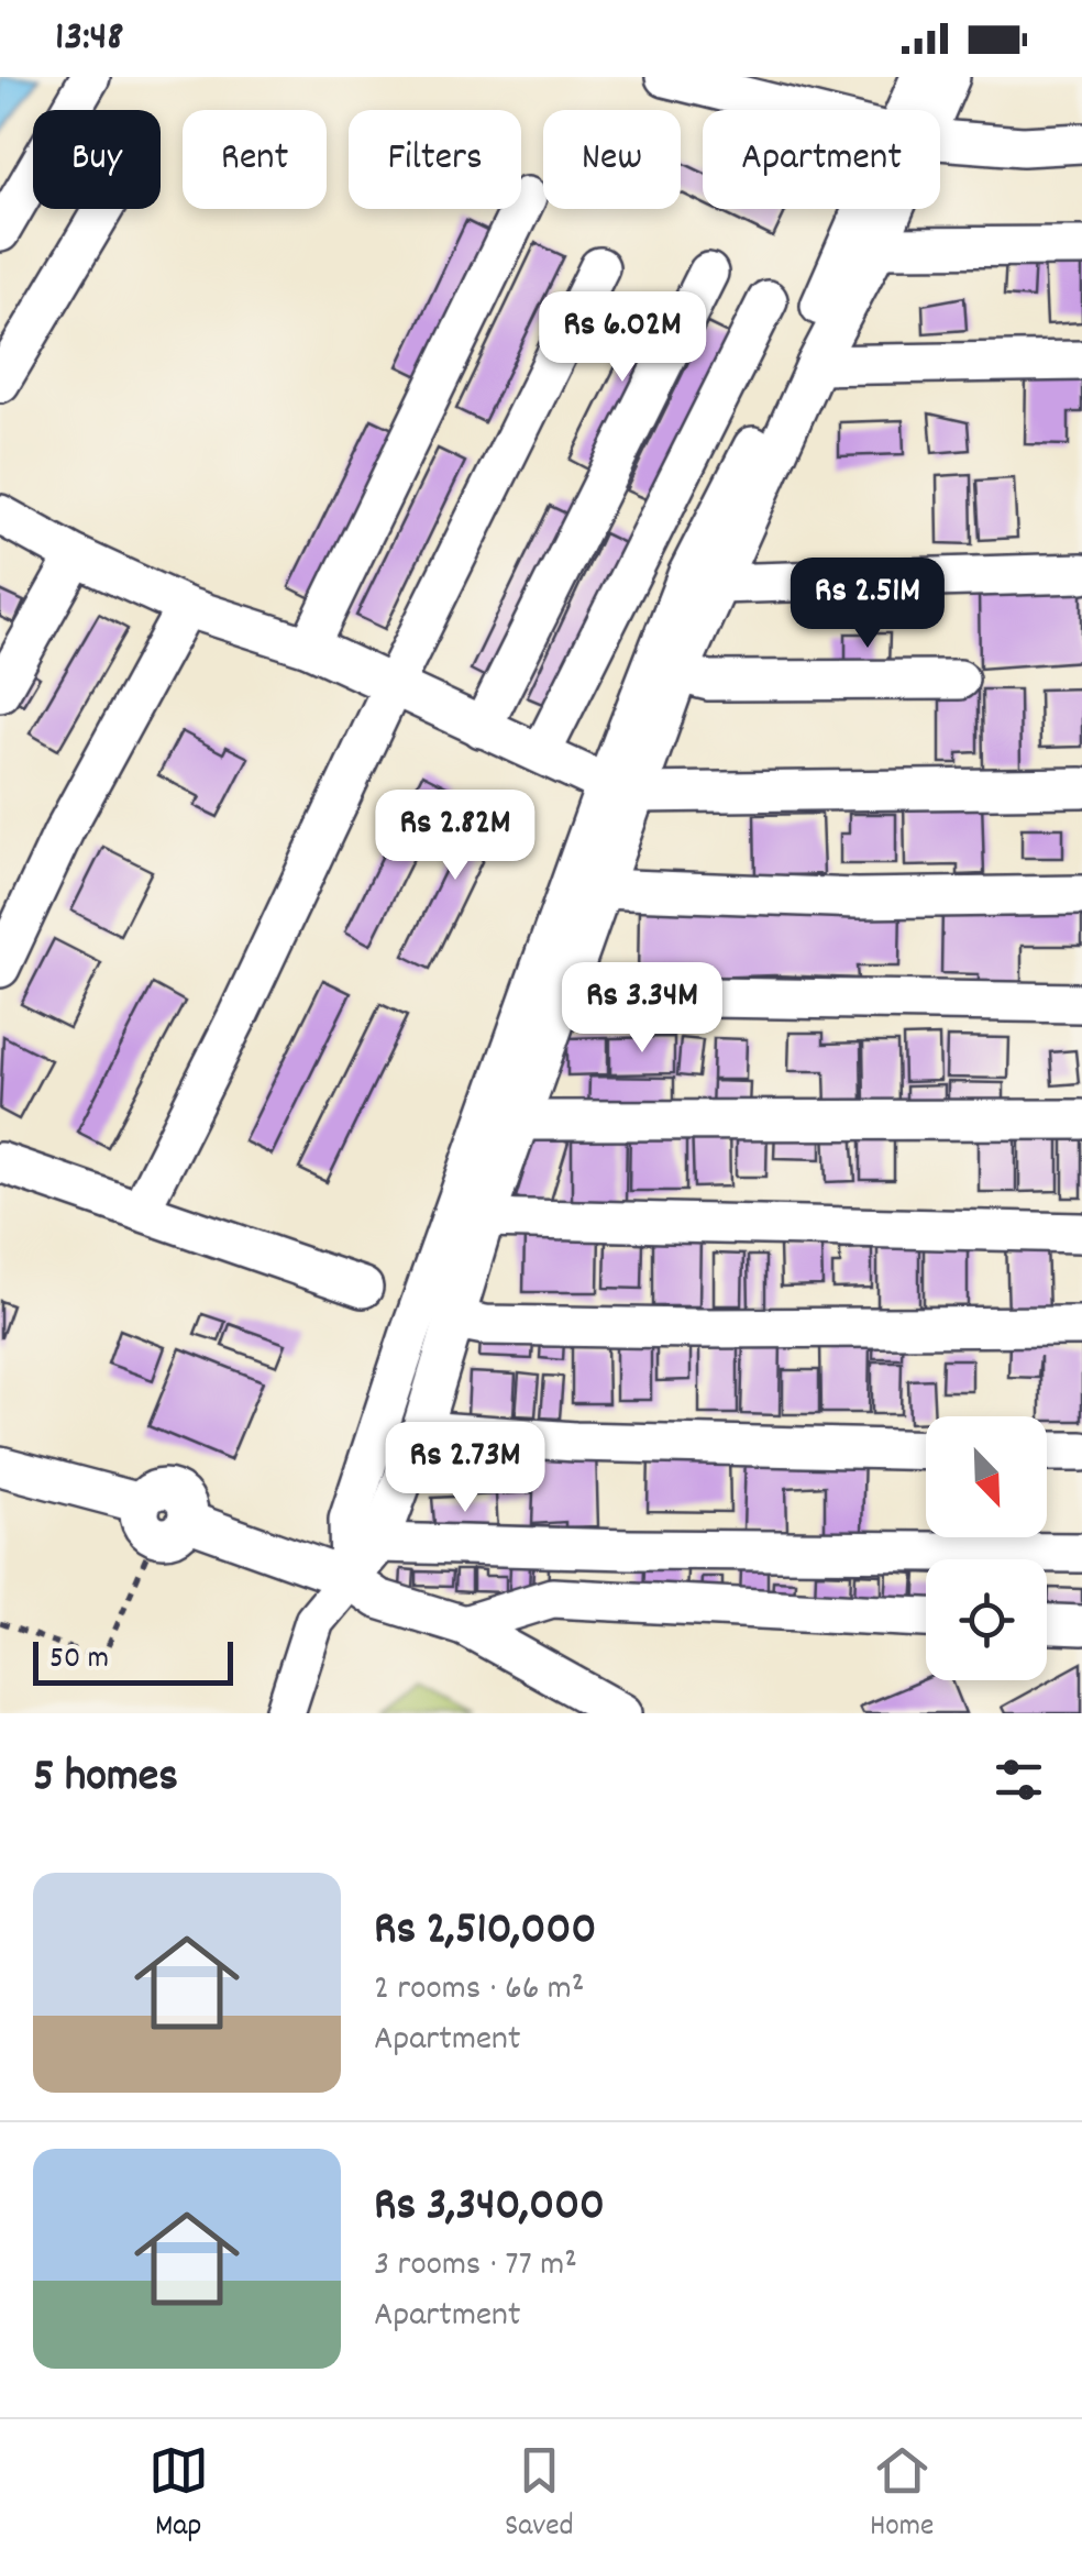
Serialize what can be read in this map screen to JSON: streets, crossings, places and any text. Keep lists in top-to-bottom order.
{
  "scale_bar": "50 m",
  "north": "bottom right",
  "page": {
    "status": "13:48",
    "chip": [
      "Buy",
      "Rent",
      "Filters",
      "New",
      "Apartment"
    ],
    "price": [
      "Rs 6.02M",
      "Rs 2.51M",
      "Rs 2.82M",
      "Rs 3.34M",
      "Rs 2.73M"
    ],
    "scale": "50 m",
    "heading": "5 homes",
    "list": [
      {
        "name": "Rs 2,510,000",
        "note": "2 rooms · 66 m² · Apartment"
      },
      {
        "name": "Rs 3,340,000",
        "note": "3 rooms · 77 m² · Apartment"
      }
    ],
    "tabs": ["Map", "Saved", "Home"]
  }
}
